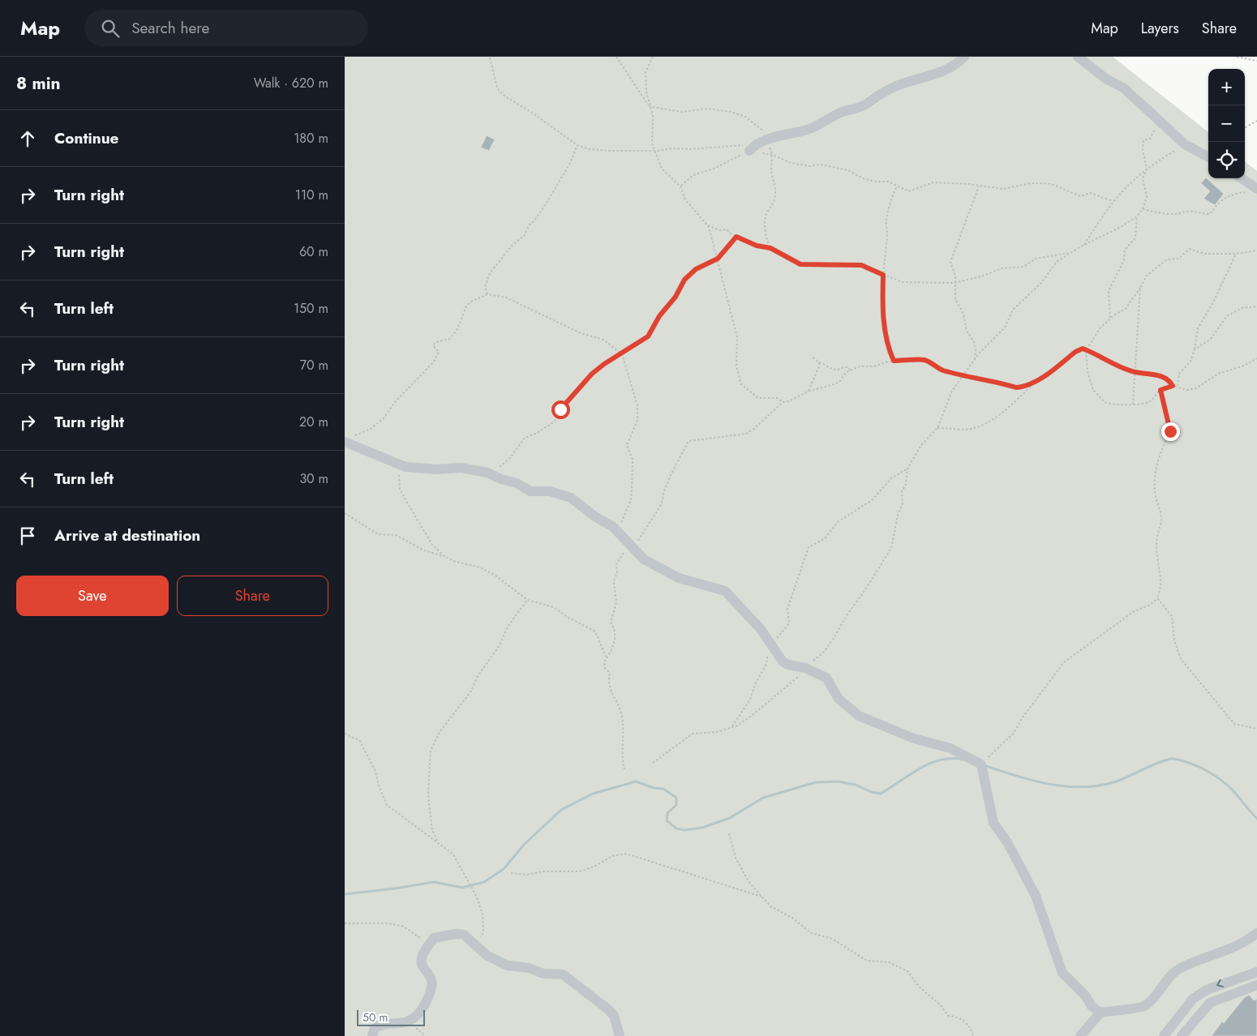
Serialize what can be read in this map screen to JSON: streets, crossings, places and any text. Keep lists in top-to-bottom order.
{
  "scale_bar": "50 m",
  "page": {
    "header": "Map",
    "search": "Search here",
    "nav": ["Map", "Layers", "Share"],
    "heading": ["8 min", "Walk · 620 m"],
    "map_buttons": ["+", "−"],
    "list": [
      ["Continue", "180 m"],
      ["Turn right", "110 m"],
      ["Turn right", "60 m"],
      ["Turn left", "150 m"],
      ["Turn right", "70 m"],
      ["Turn right", "20 m"],
      ["Turn left", "30 m"],
      "Arrive at destination"
    ],
    "buttons": ["Save", "Share"],
    "scale": "50 m"
  }
}
